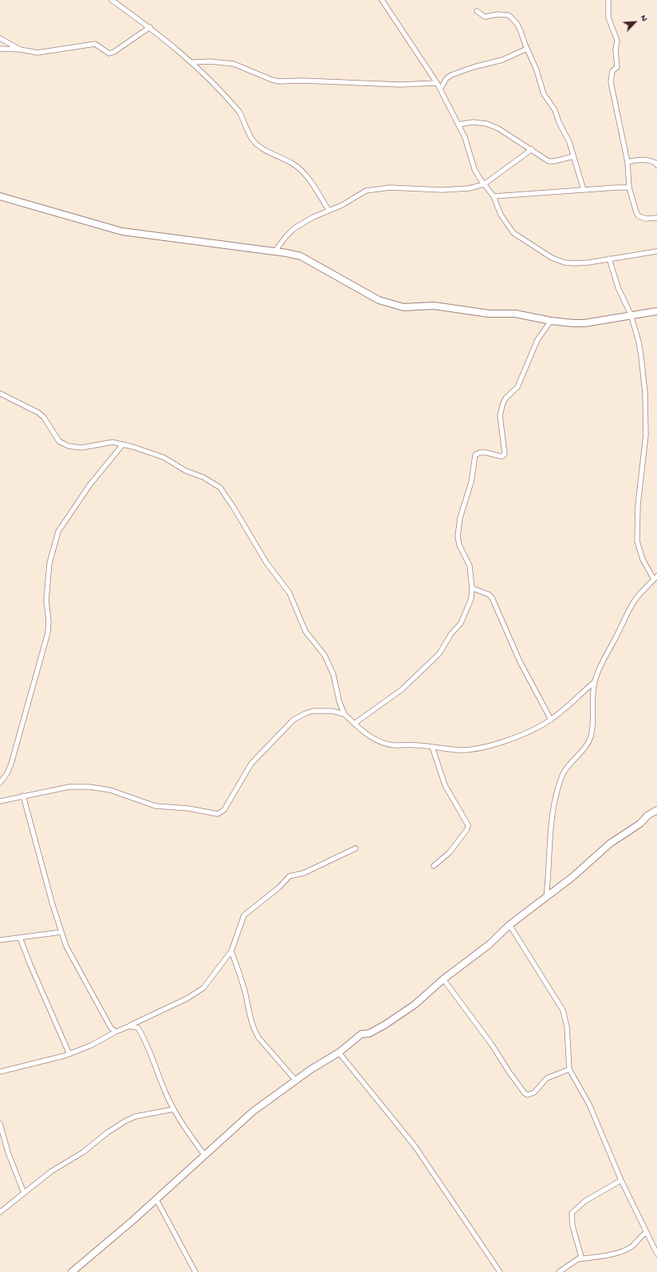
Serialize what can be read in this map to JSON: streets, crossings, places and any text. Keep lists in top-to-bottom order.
{
  "north": "top right"
}
